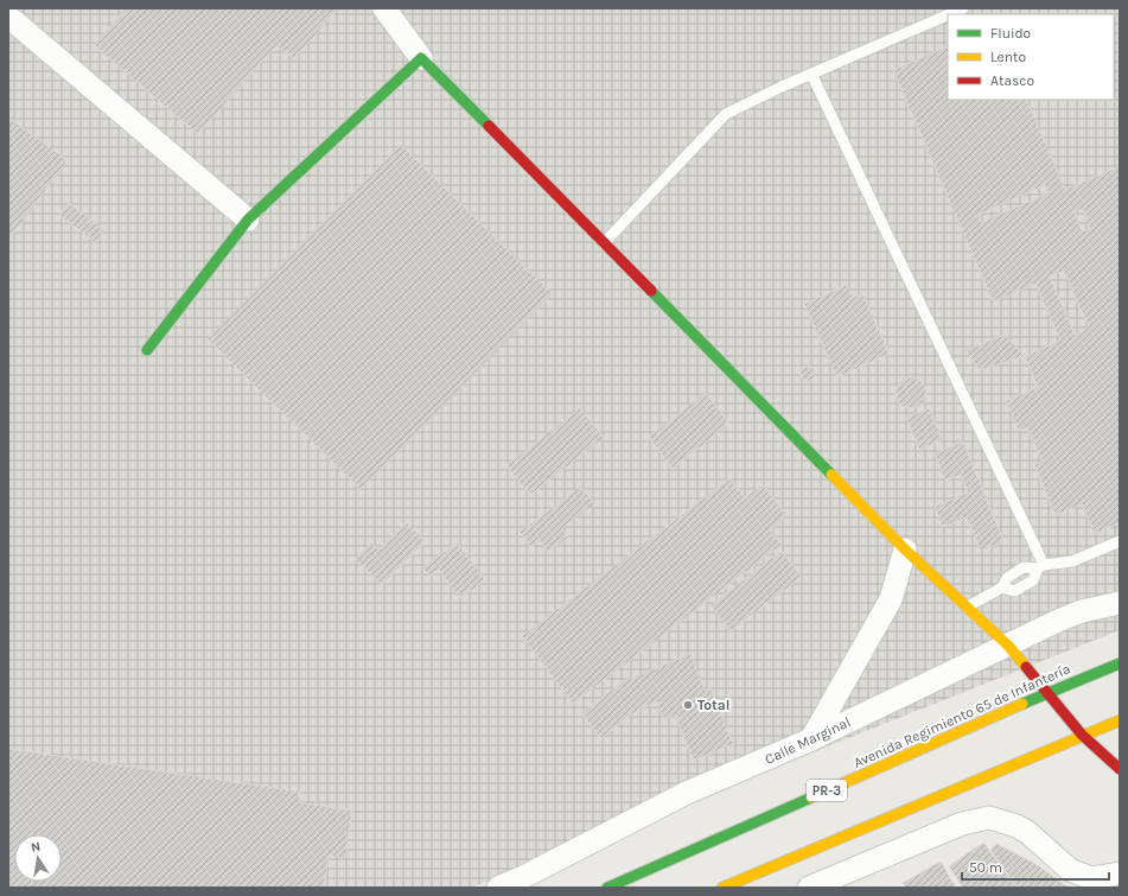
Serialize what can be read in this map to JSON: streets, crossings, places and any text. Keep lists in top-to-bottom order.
{
  "streets": {
    "street": ["Avenida Regimiento 65 de Infantería", "Calle Marginal", "PR-3"]
  },
  "places": ["Total"],
  "legend": ["Fluido", "Lento", "Atasco"],
  "scale_bar": "50 m",
  "north": "top"
}
